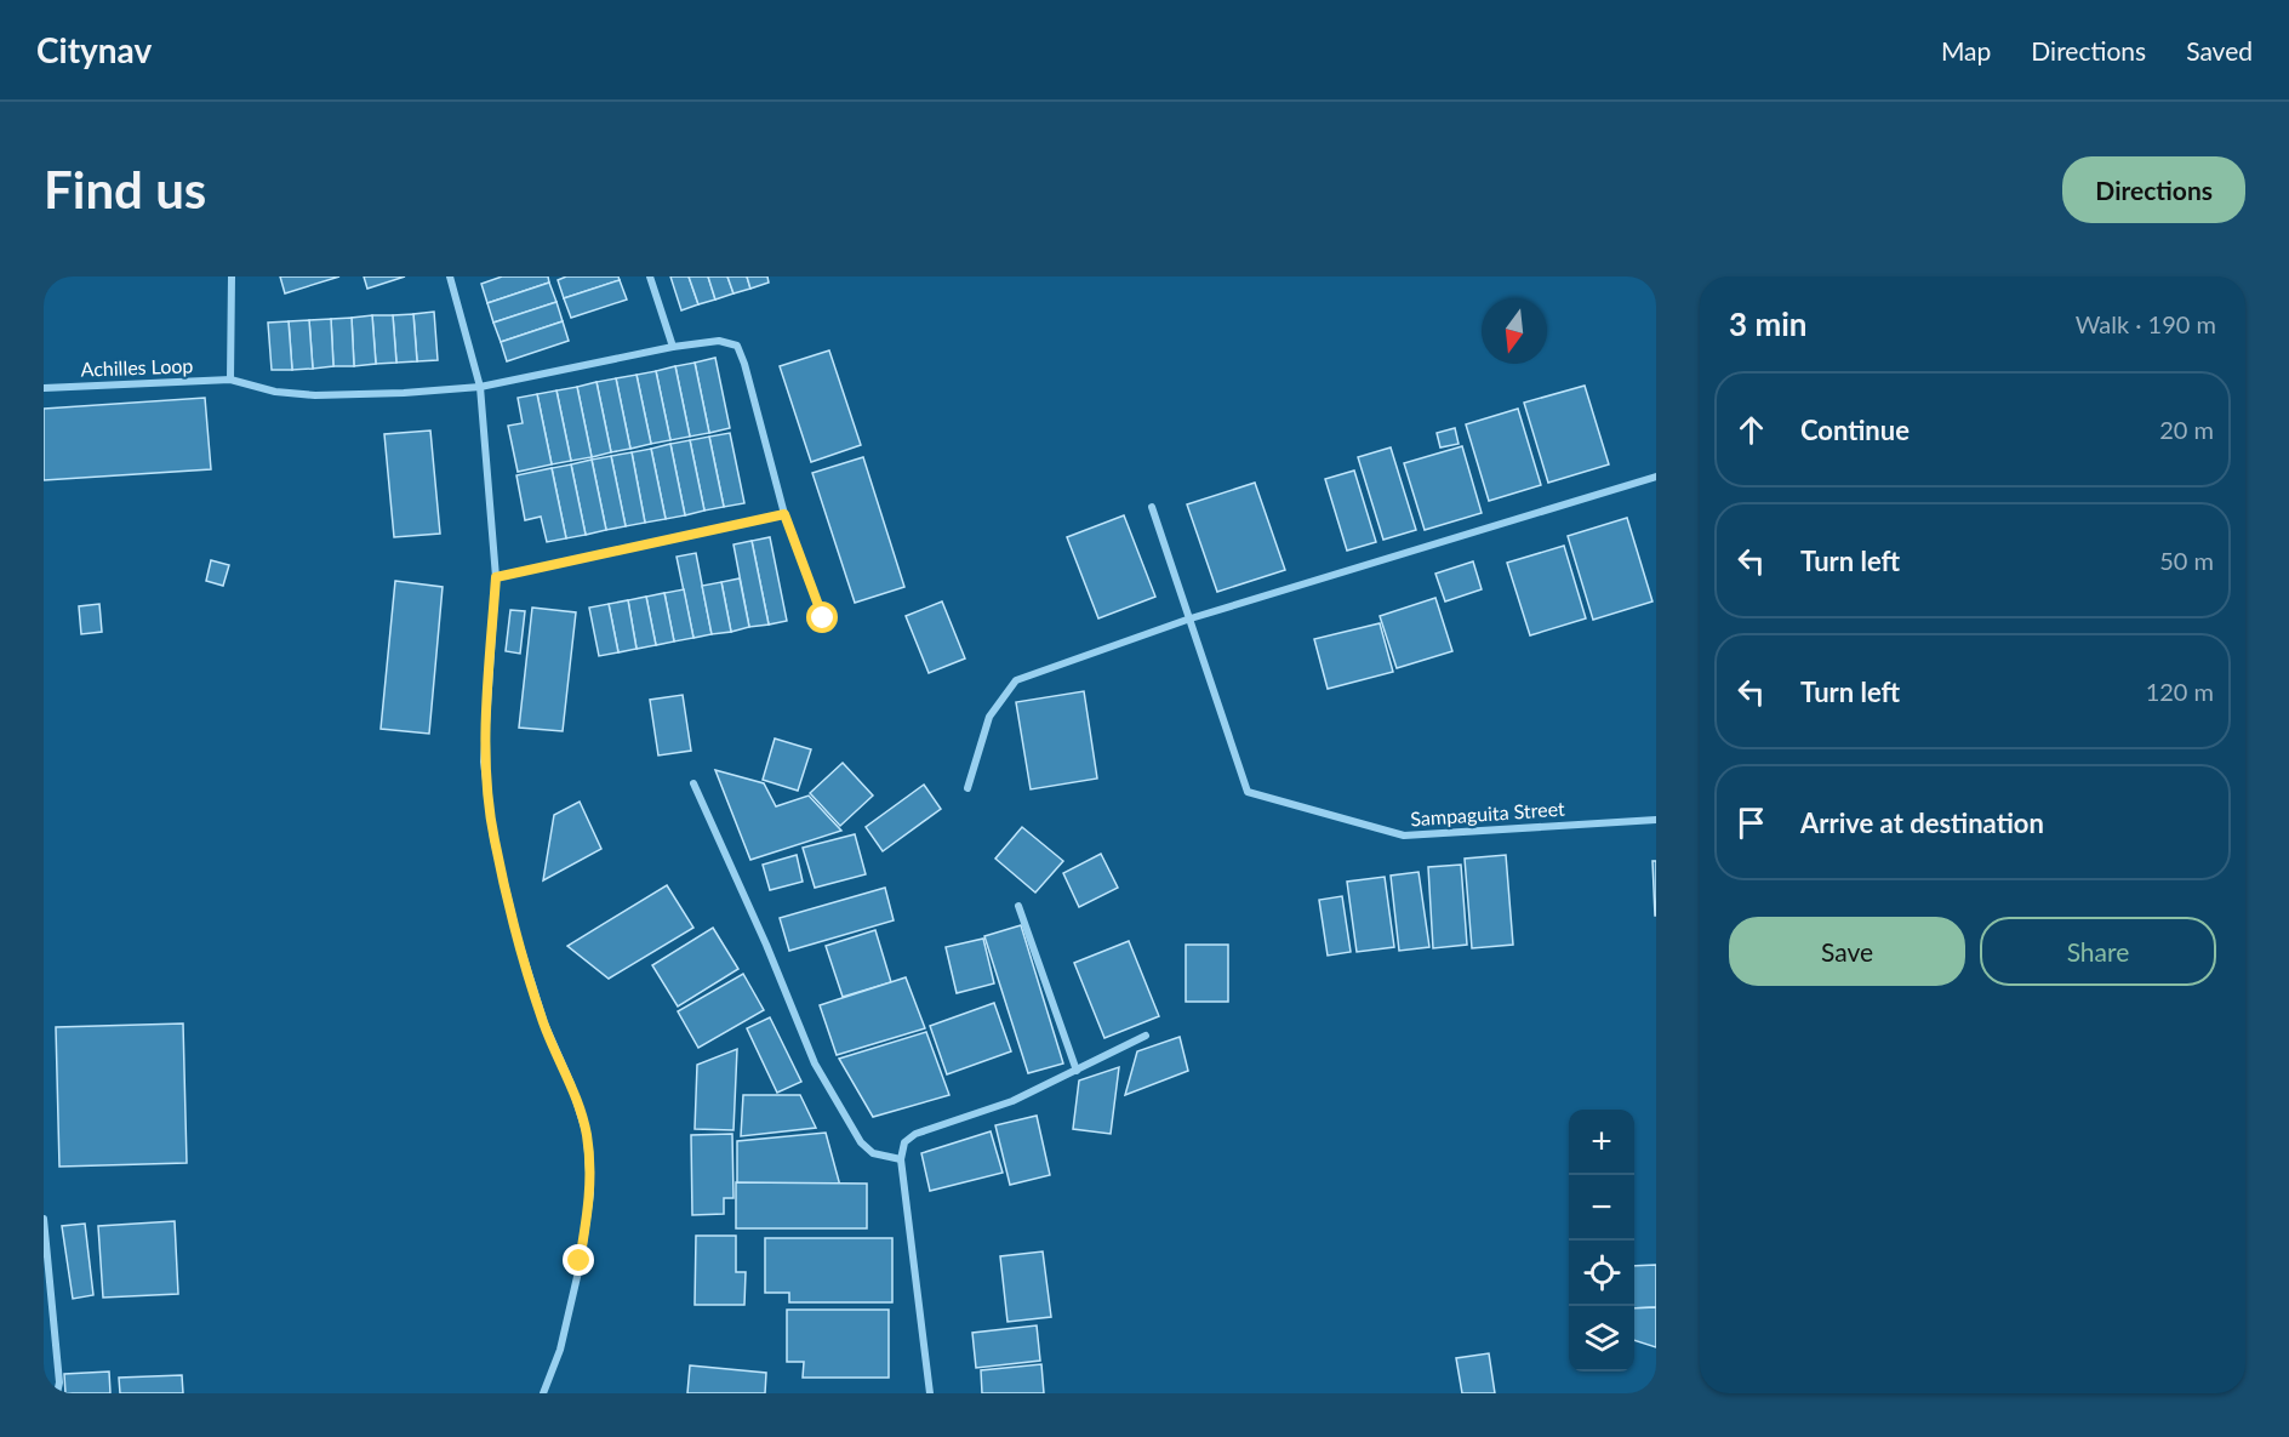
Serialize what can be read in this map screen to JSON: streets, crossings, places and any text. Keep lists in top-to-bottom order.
{
  "streets": {
    "street": ["Achilles Loop", "Sampaguita Street"]
  },
  "north": "bottom",
  "page": {
    "header": "Citynav",
    "nav": ["Map", "Directions", "Saved"],
    "buttons": [
      "Directions",
      ["Save", "Share"]
    ],
    "title": "Find us",
    "heading": ["3 min", "Walk · 190 m"],
    "list": [
      ["Continue", "20 m"],
      ["Turn left", "50 m"],
      ["Turn left", "120 m"],
      "Arrive at destination"
    ],
    "map_buttons": ["+", "−"]
  }
}
